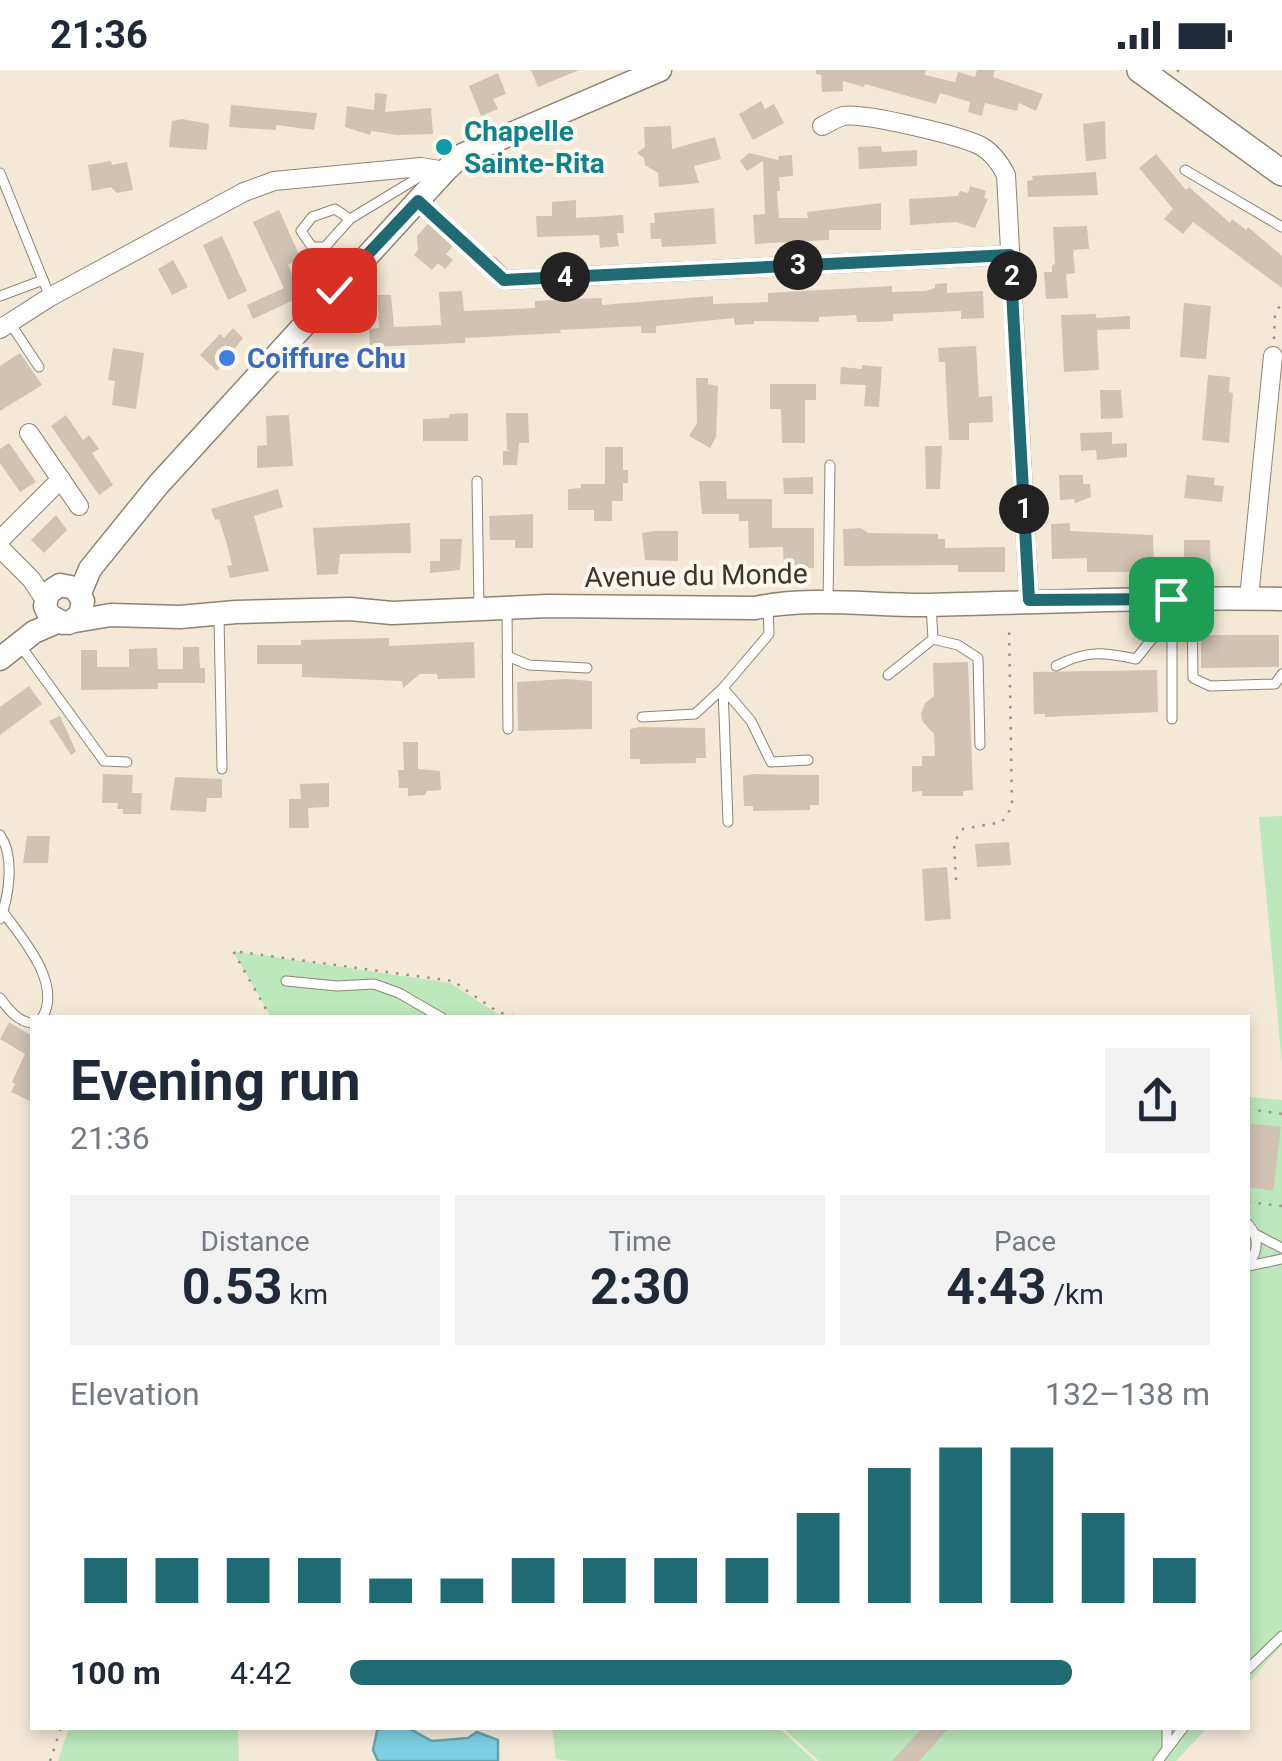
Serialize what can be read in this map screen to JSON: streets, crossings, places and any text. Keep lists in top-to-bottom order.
{
  "streets": {
    "street": ["Avenue du Monde"]
  },
  "places": ["Chapelle Sainte-Rita", "Coiffure Chu"],
  "page": {
    "status": "21:36",
    "pins": [
      "3",
      "2",
      "4",
      "1"
    ],
    "heading": ["Evening run", "21:36"],
    "stats": [
      ["Distance", "0.53 km"],
      ["Time", "2:30"],
      ["Pace", "4:43 /km"]
    ],
    "chart": ["Elevation", "132–138 m"],
    "list": [
      {
        "name": "100 m",
        "note": "4:42"
      }
    ]
  }
}
